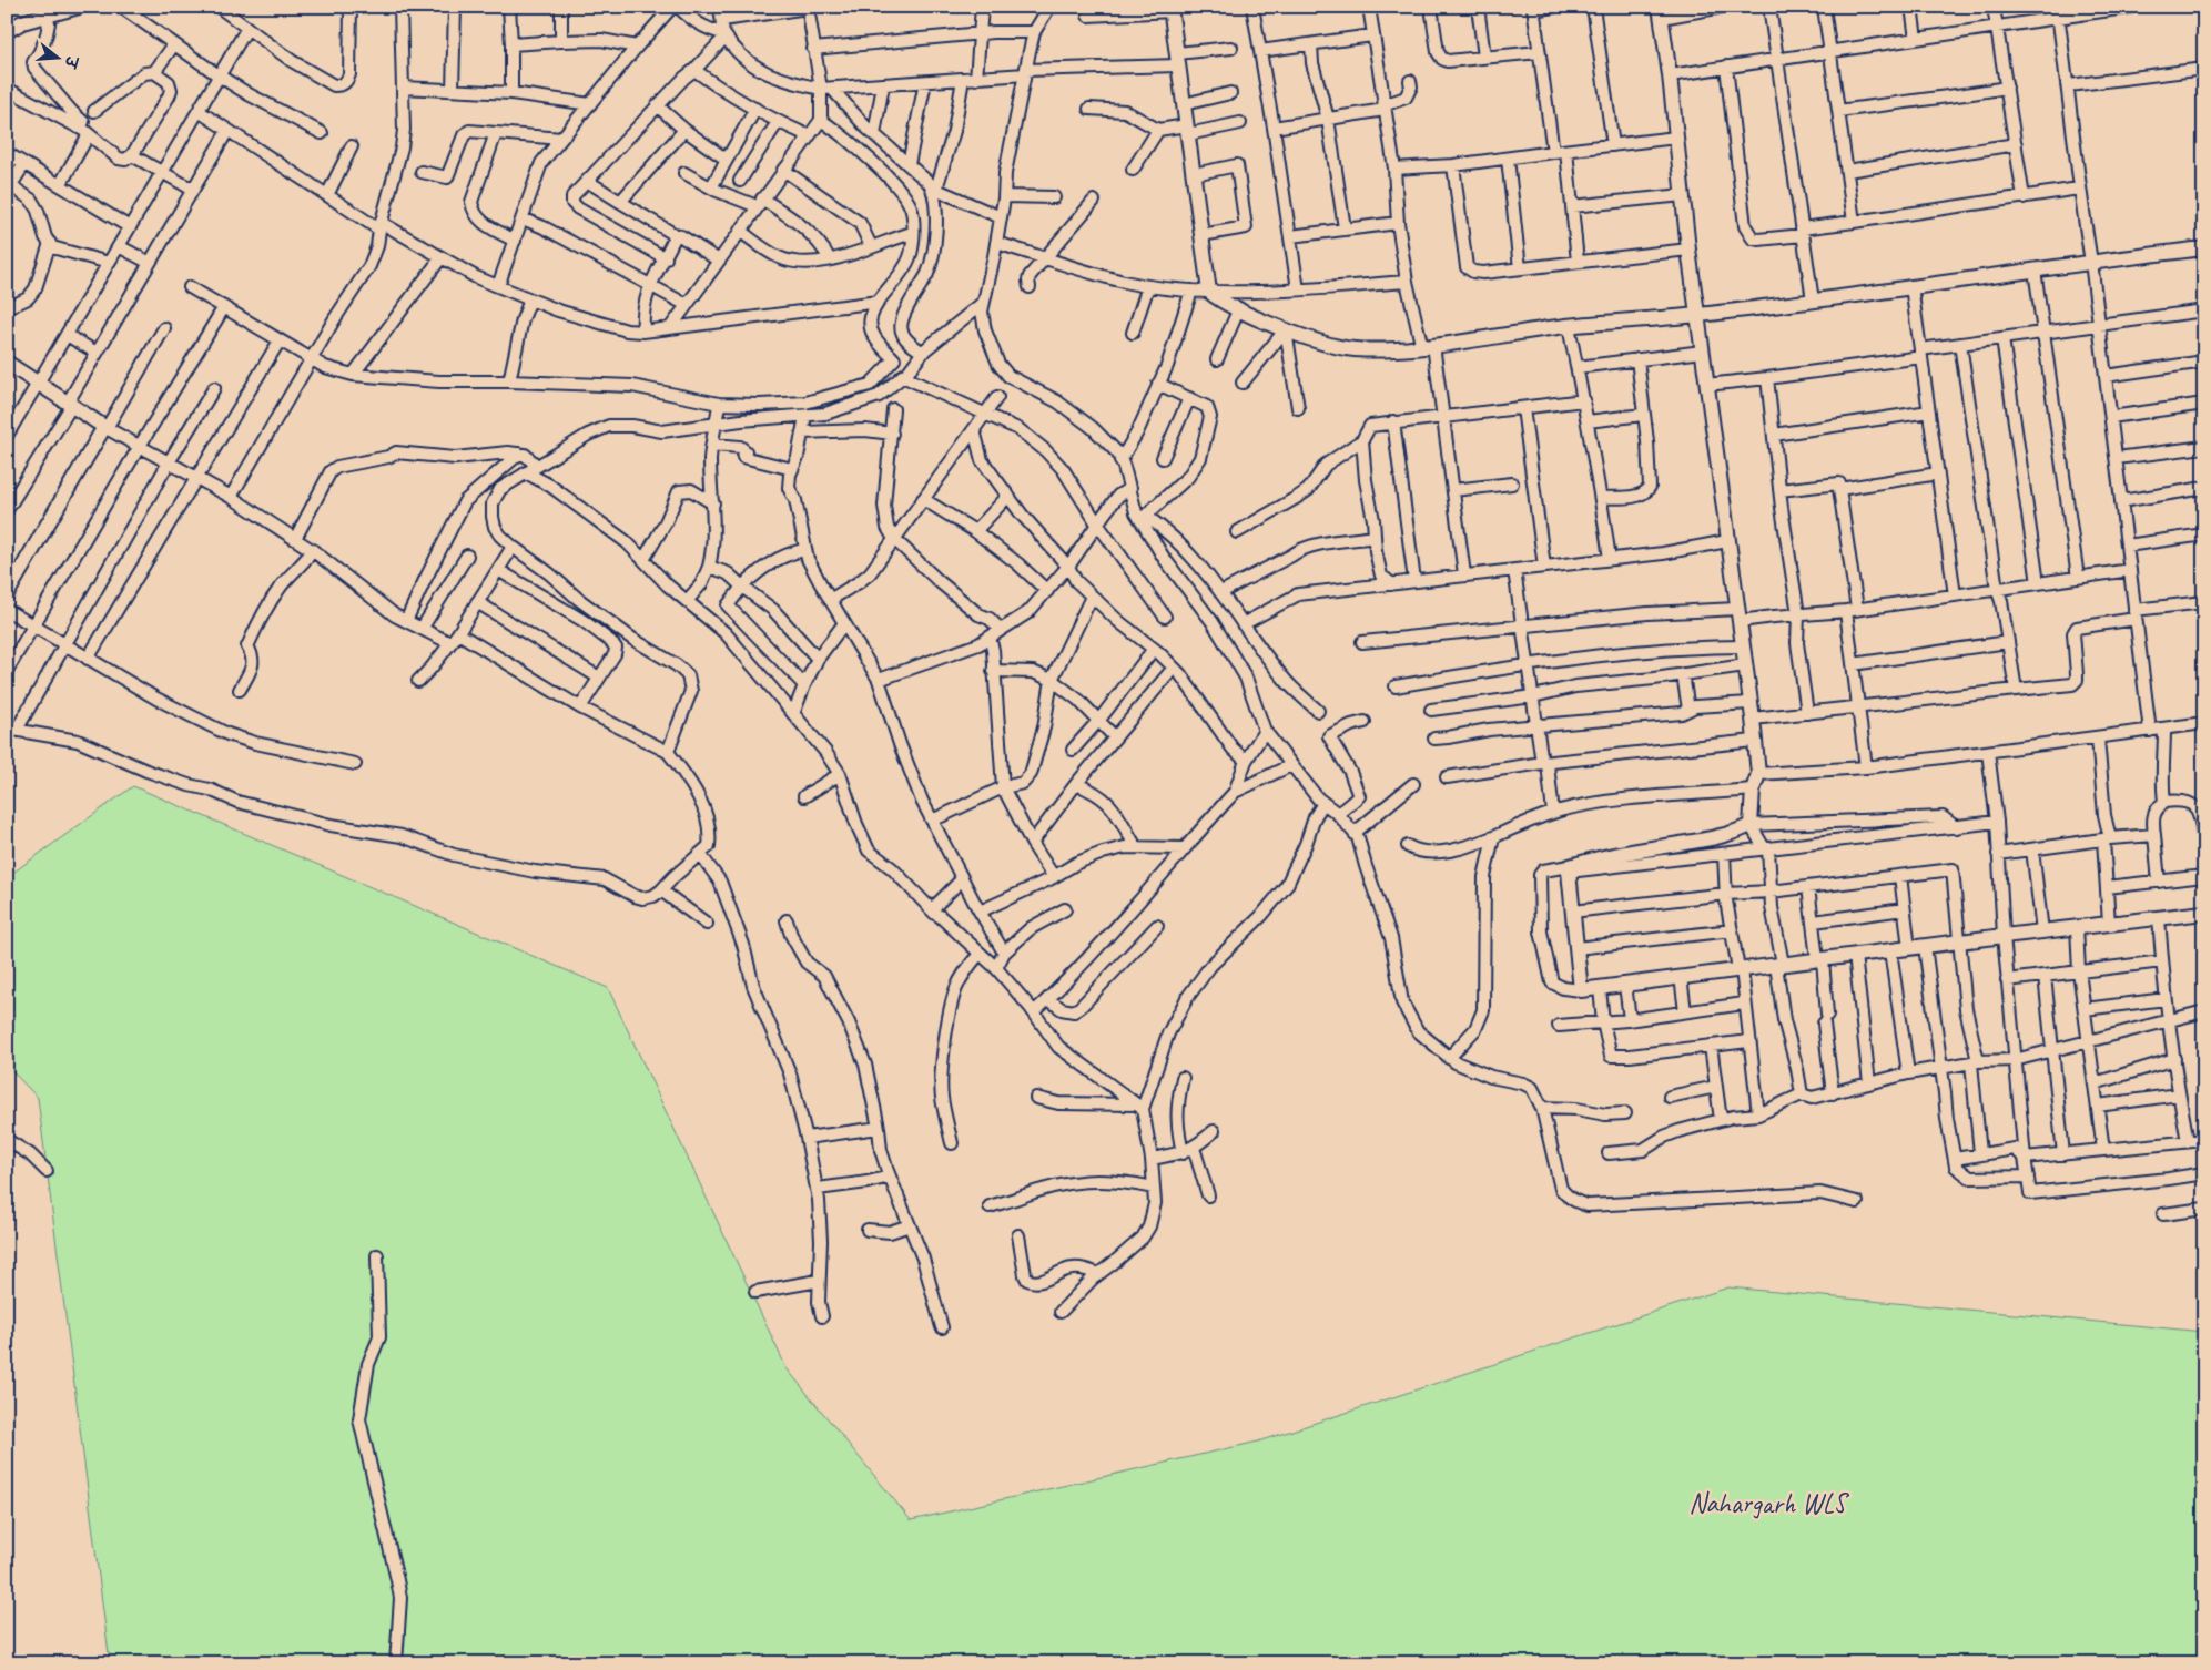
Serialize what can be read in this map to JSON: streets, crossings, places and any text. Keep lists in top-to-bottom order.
{
  "parks": ["Nahargarh WLS"],
  "north": "right"
}
